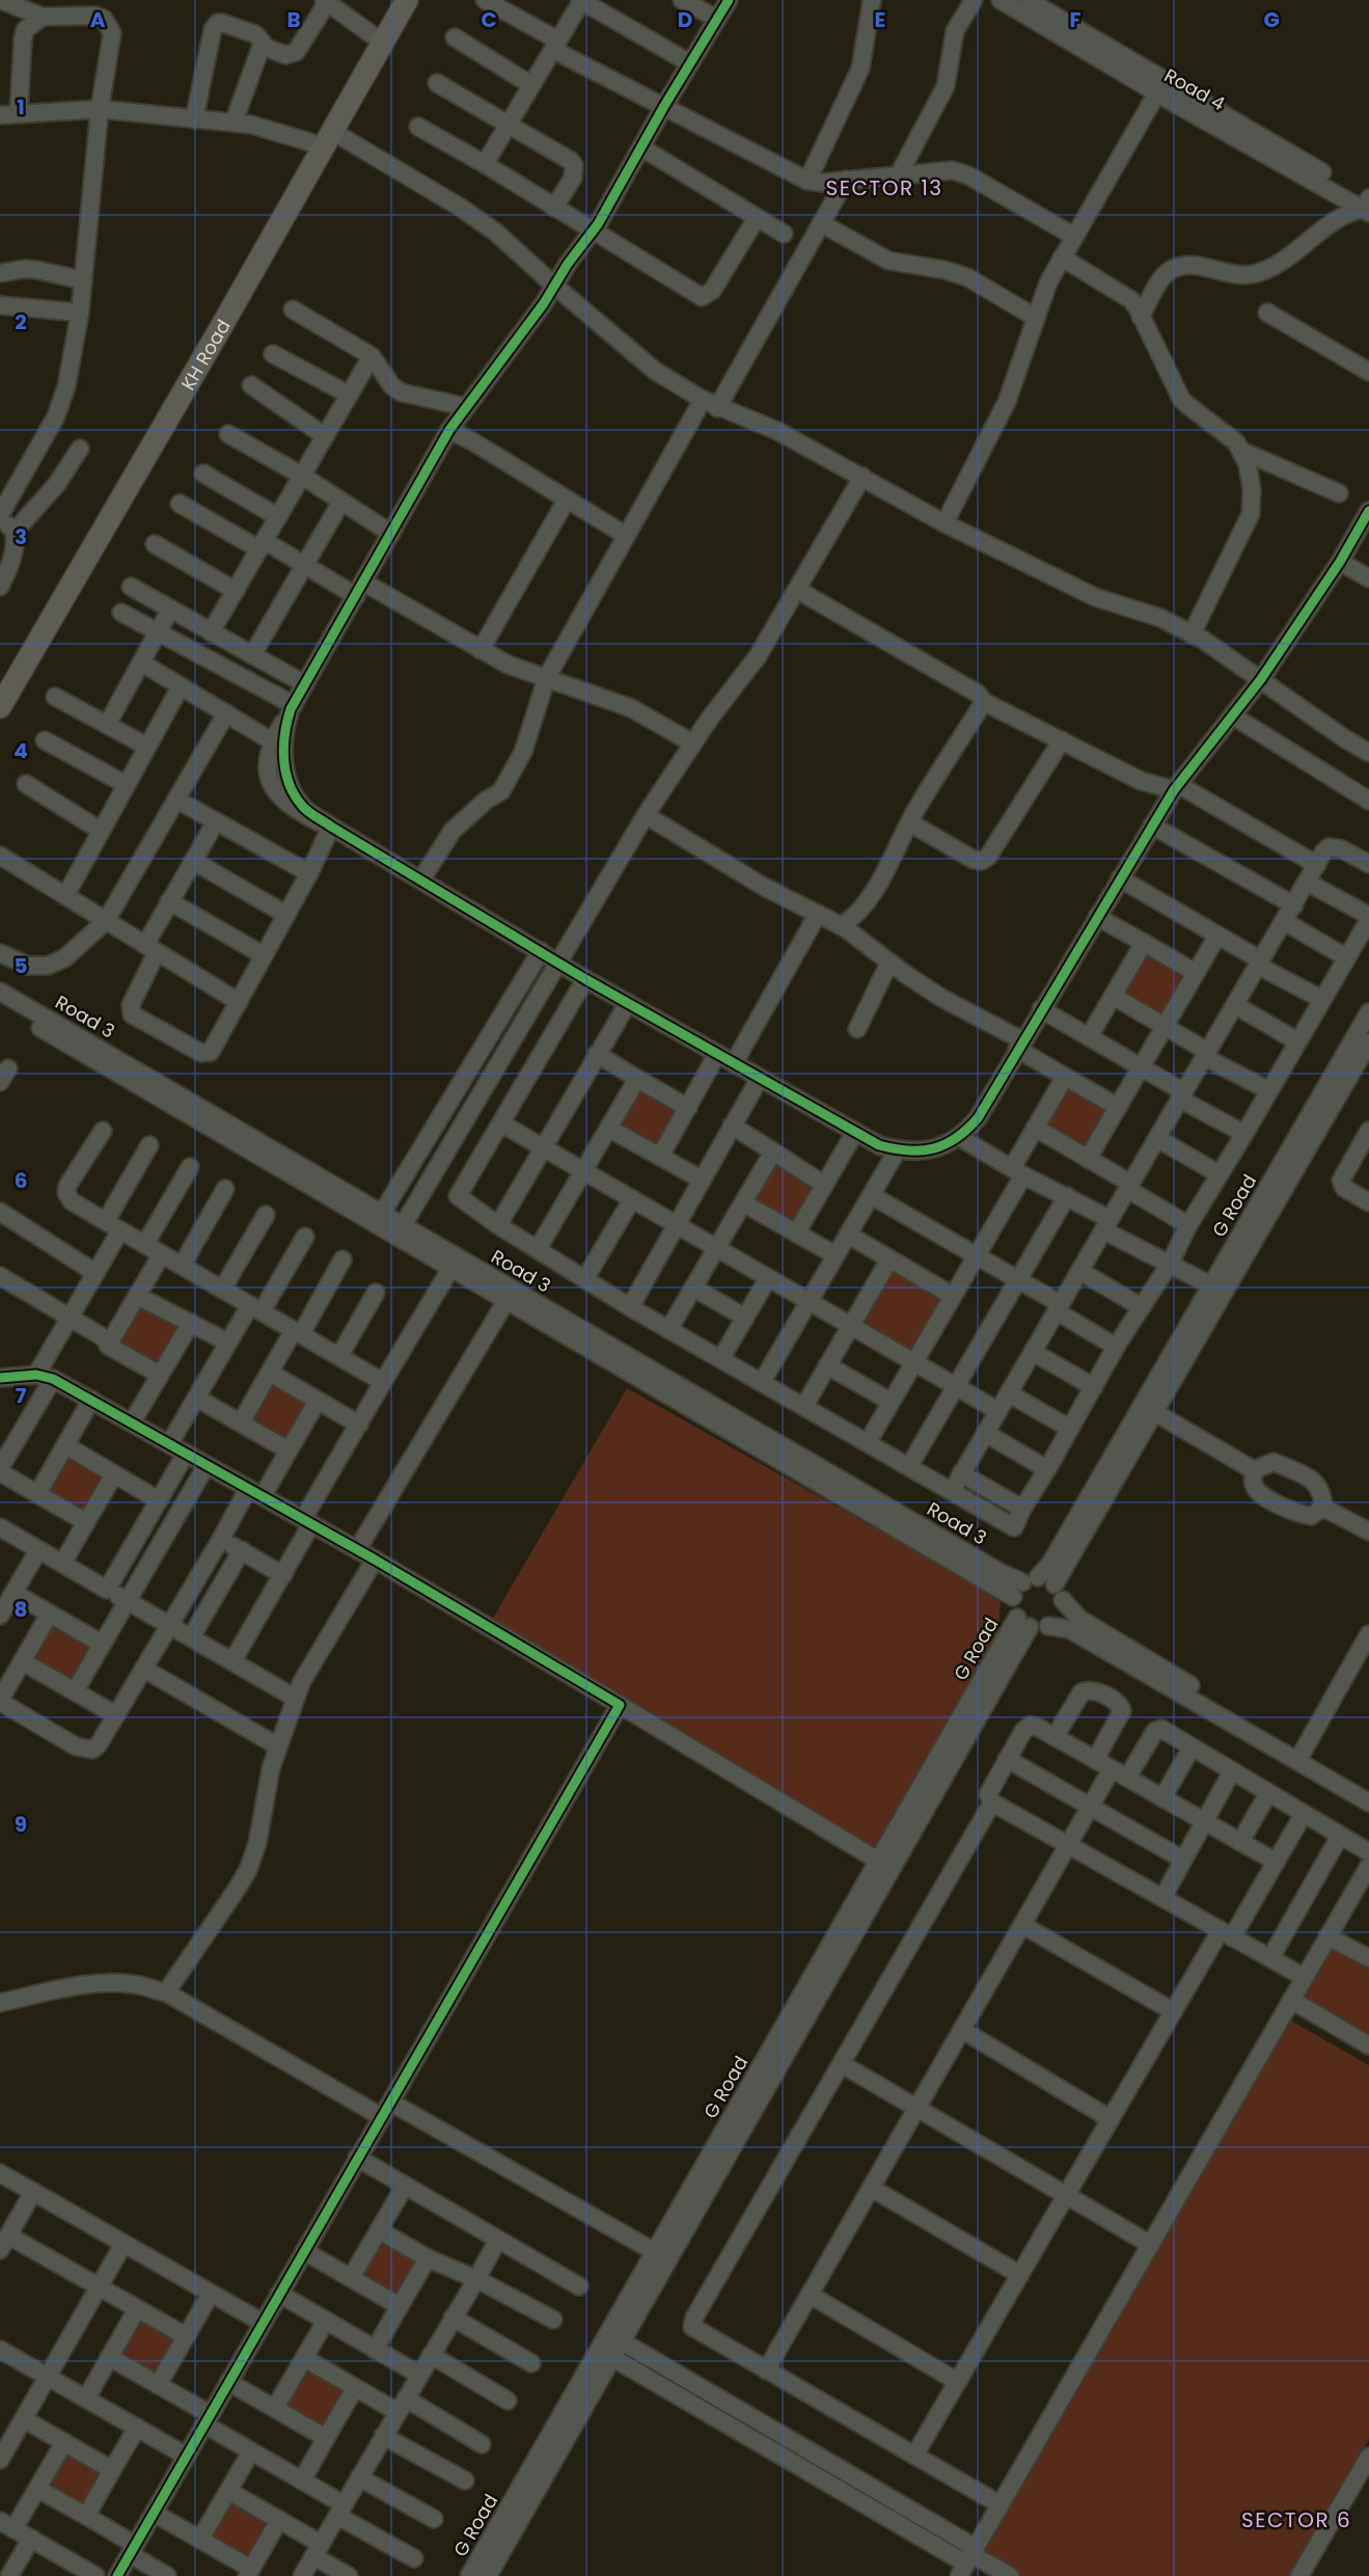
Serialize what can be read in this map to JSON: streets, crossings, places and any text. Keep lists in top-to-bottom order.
{
  "streets": {
    "main road": ["KH Road"],
    "street": ["Road 4", "Road 3", "G Road"]
  },
  "crossings": [
    ["Road 3", "G Road"]
  ],
  "districts": ["SECTOR 13", "SECTOR 6"],
  "grid": {
    "columns": [
      "A",
      "B",
      "C",
      "D",
      "E",
      "F",
      "G"
    ],
    "rows": [
      "1",
      "2",
      "3",
      "4",
      "5",
      "6",
      "7",
      "8",
      "9"
    ]
  }
}
